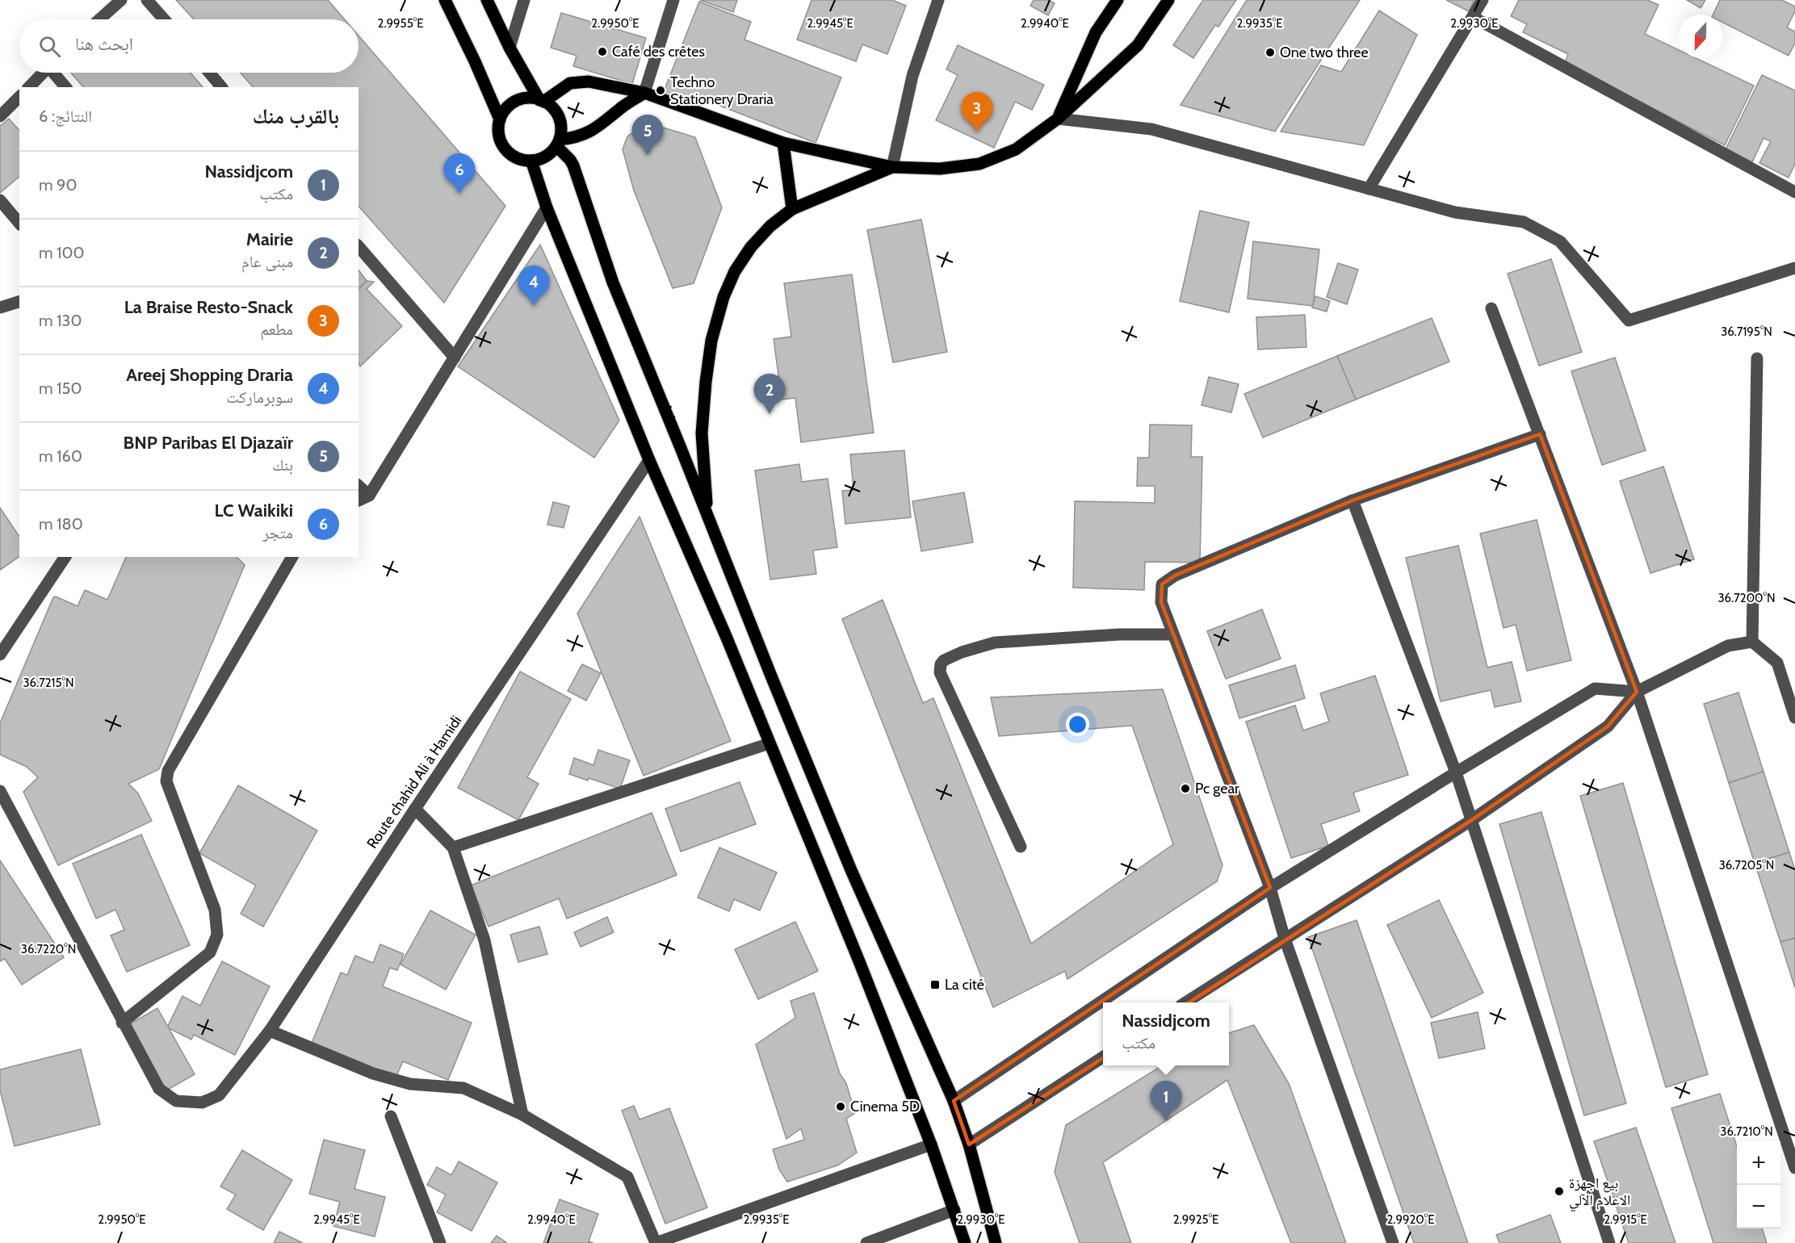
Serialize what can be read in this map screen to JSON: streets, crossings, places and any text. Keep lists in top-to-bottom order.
{
  "streets": {
    "street": ["Route chahid Ali à Hamidi"]
  },
  "places": {
    "other": [
      "Café des crêtes",
      "One two three",
      "Techno Stationery Draria",
      "Pc gear",
      "Cinema 5D",
      "بيع اجهزة الاعلام الآلي"
    ],
    "transit": ["La cité"]
  },
  "north": "bottom",
  "page": {
    "search": "ابحث هنا",
    "heading": ["بالقرب منك", "النتائج: 6"],
    "pins": [
      "3",
      "5",
      "6",
      "4",
      "2",
      "1"
    ],
    "list": [
      {
        "mark": "1",
        "name": "Nassidjcom",
        "note": "مكتب",
        "value": "90 m"
      },
      {
        "mark": "2",
        "name": "Mairie",
        "note": "مبنى عام",
        "value": "100 m"
      },
      {
        "mark": "3",
        "name": "La Braise Resto-Snack",
        "note": "مطعم",
        "value": "130 m"
      },
      {
        "mark": "4",
        "name": "Areej Shopping Draria",
        "note": "سوبرماركت",
        "value": "150 m"
      },
      {
        "mark": "5",
        "name": "BNP Paribas El Djazaïr",
        "note": "بنك",
        "value": "160 m"
      },
      {
        "mark": "6",
        "name": "LC Waikiki",
        "note": "متجر",
        "value": "180 m"
      }
    ],
    "popup": ["Nassidjcom", "مكتب"],
    "map_buttons": ["+", "−"]
  },
  "coordinates": [
    "2.9955°E",
    "2.9950°E",
    "2.9945°E",
    "2.9940°E",
    "2.9935°E",
    "2.9930°E",
    "36.7195°N",
    "36.7200°N",
    "36.7215°N",
    "36.7205°N",
    "36.7220°N",
    "36.7210°N",
    "2.9925°E",
    "2.9920°E",
    "2.9915°E"
  ]
}
